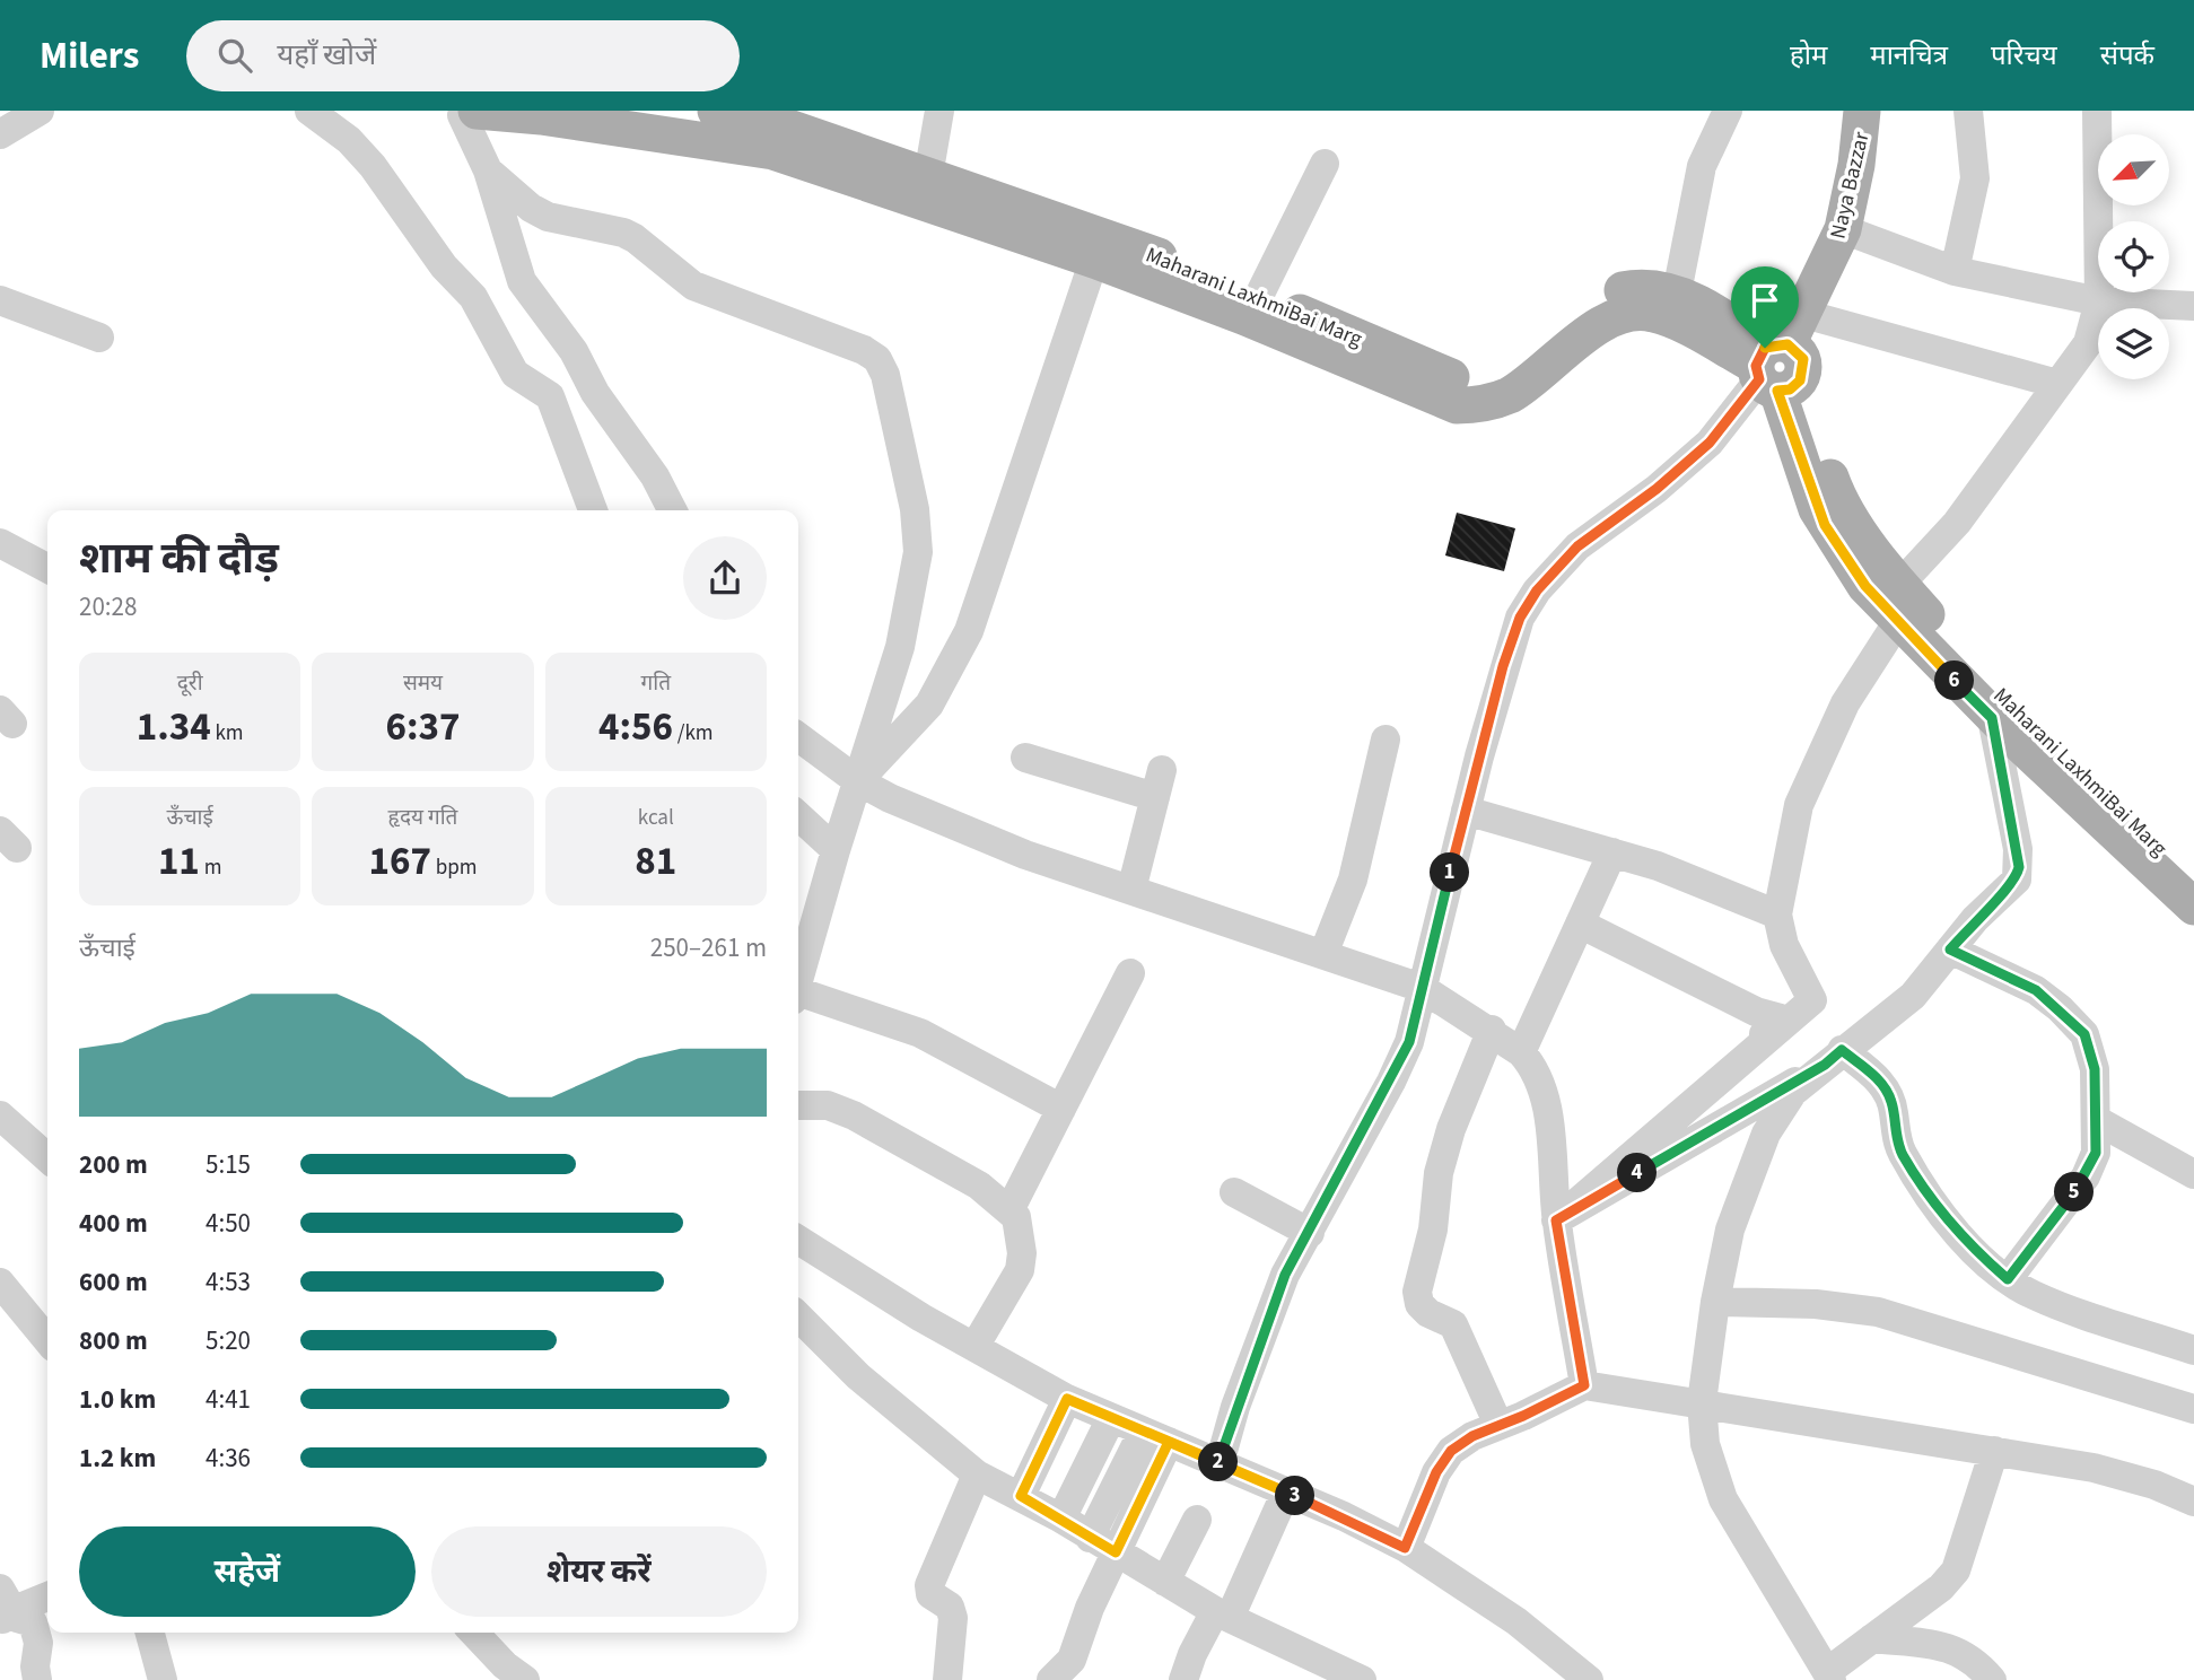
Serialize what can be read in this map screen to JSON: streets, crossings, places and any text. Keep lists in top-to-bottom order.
{
  "streets": {
    "main road": ["Naya Bazzar", "Maharani LaxhmiBai Marg"]
  },
  "crossings": [
    ["Naya Bazzar", "Maharani LaxhmiBai Marg"]
  ],
  "north": "bottom left",
  "page": {
    "header": "Milers",
    "search": "यहाँ खोजें",
    "nav": [
      "होम",
      "मानचित्र",
      "परिचय",
      "संपर्क"
    ],
    "heading": ["शाम की दौड़", "20:28"],
    "stats": [
      ["दूरी", "1.34 km"],
      ["समय", "6:37"],
      ["गति", "4:56 /km"],
      ["ऊँचाई", "11 m"],
      ["हृदय गति", "167 bpm"],
      ["kcal", "81"]
    ],
    "pins": [
      "6",
      "1",
      "4",
      "5",
      "2",
      "3"
    ],
    "chart": ["ऊँचाई", "250–261 m"],
    "list": [
      {
        "name": "200 m",
        "note": "5:15"
      },
      {
        "name": "400 m",
        "note": "4:50"
      },
      {
        "name": "600 m",
        "note": "4:53"
      },
      {
        "name": "800 m",
        "note": "5:20"
      },
      {
        "name": "1.0 km",
        "note": "4:41"
      },
      {
        "name": "1.2 km",
        "note": "4:36"
      }
    ],
    "buttons": ["सहेजें", "शेयर करें"]
  }
}
